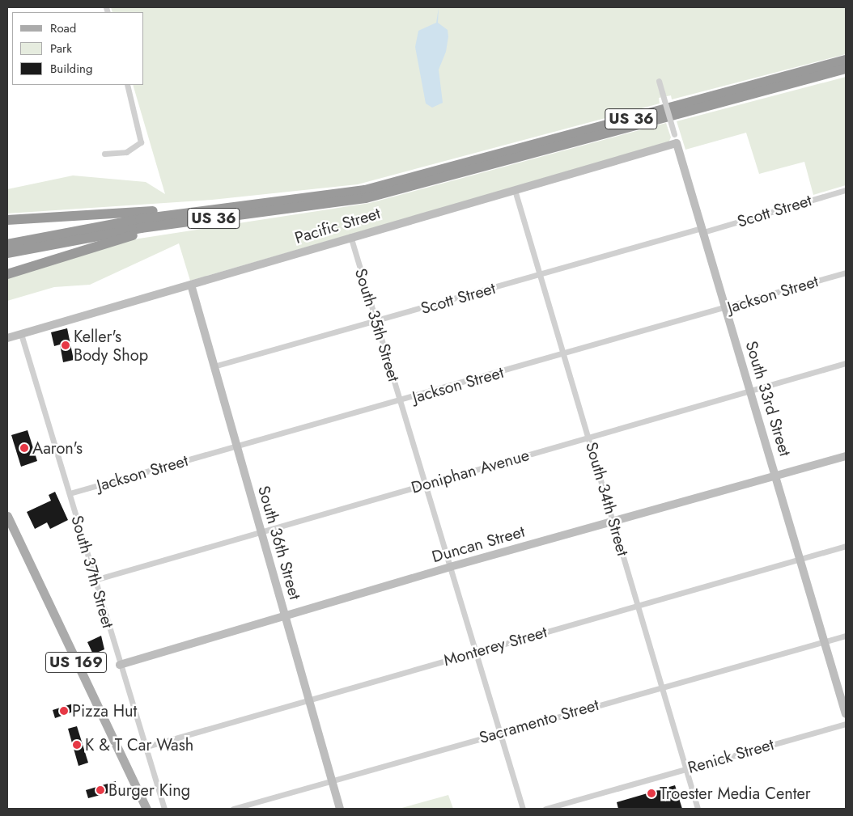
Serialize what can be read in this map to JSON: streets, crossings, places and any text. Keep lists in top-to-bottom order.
{
  "streets": {
    "highway": ["US 36"],
    "main road": ["US 169"],
    "street": [
      "Scott Street",
      "Pacific Street",
      "Jackson Street",
      "South 35th Street",
      "South 33rd Street",
      "Doniphan Avenue",
      "South 34th Street",
      "South 36th Street",
      "Duncan Street",
      "South 37th Street",
      "Monterey Street",
      "Sacramento Street",
      "Renick Street"
    ]
  },
  "crossings": [
    ["Scott Street", "South 35th Street"],
    ["Scott Street", "South 33rd Street"],
    ["Scott Street", "South 34th Street"],
    ["Scott Street", "South 36th Street"],
    ["Pacific Street", "South 35th Street"],
    ["Pacific Street", "South 33rd Street"],
    ["Pacific Street", "South 34th Street"],
    ["Pacific Street", "South 36th Street"],
    ["Pacific Street", "South 37th Street"],
    ["Jackson Street", "South 35th Street"],
    ["Jackson Street", "South 33rd Street"],
    ["Jackson Street", "South 34th Street"],
    ["Jackson Street", "South 36th Street"],
    ["Jackson Street", "South 37th Street"],
    ["South 35th Street", "Doniphan Avenue"],
    ["South 35th Street", "Duncan Street"],
    ["South 35th Street", "Monterey Street"],
    ["South 35th Street", "Sacramento Street"],
    ["South 33rd Street", "Doniphan Avenue"],
    ["South 33rd Street", "Duncan Street"],
    ["South 33rd Street", "Monterey Street"],
    ["South 33rd Street", "Sacramento Street"],
    ["Doniphan Avenue", "South 34th Street"],
    ["Doniphan Avenue", "South 36th Street"],
    ["Doniphan Avenue", "South 37th Street"],
    ["South 34th Street", "Duncan Street"],
    ["South 34th Street", "Monterey Street"],
    ["South 34th Street", "Sacramento Street"],
    ["South 34th Street", "Renick Street"],
    ["South 36th Street", "Duncan Street"],
    ["South 36th Street", "Monterey Street"],
    ["South 36th Street", "Sacramento Street"],
    ["Duncan Street", "South 37th Street"],
    ["South 37th Street", "Monterey Street"]
  ],
  "places": [
    "Keller's Body Shop",
    "Aaron's",
    "Pizza Hut",
    "K & T Car Wash",
    "Burger King",
    "Troester Media Center"
  ],
  "legend": ["Road", "Park", "Building"]
}
